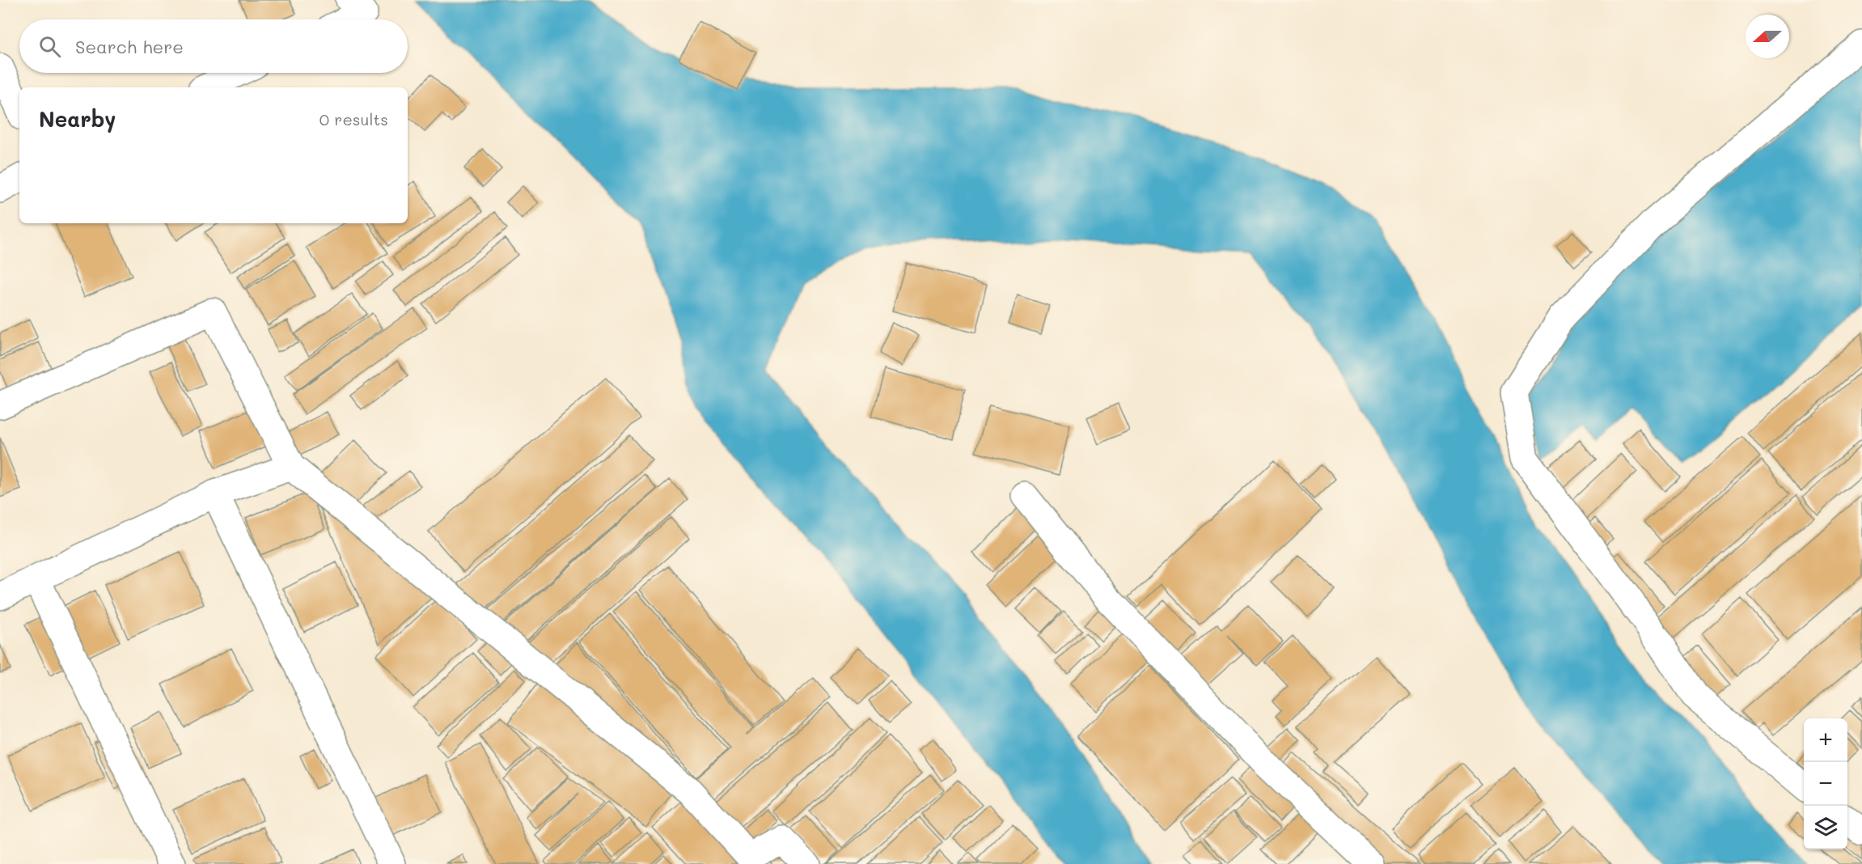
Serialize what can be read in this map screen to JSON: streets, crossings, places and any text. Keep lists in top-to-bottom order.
{
  "north": "left",
  "page": {
    "search": "Search here",
    "heading": ["Nearby", "0 results"],
    "map_buttons": ["+", "−"]
  }
}
